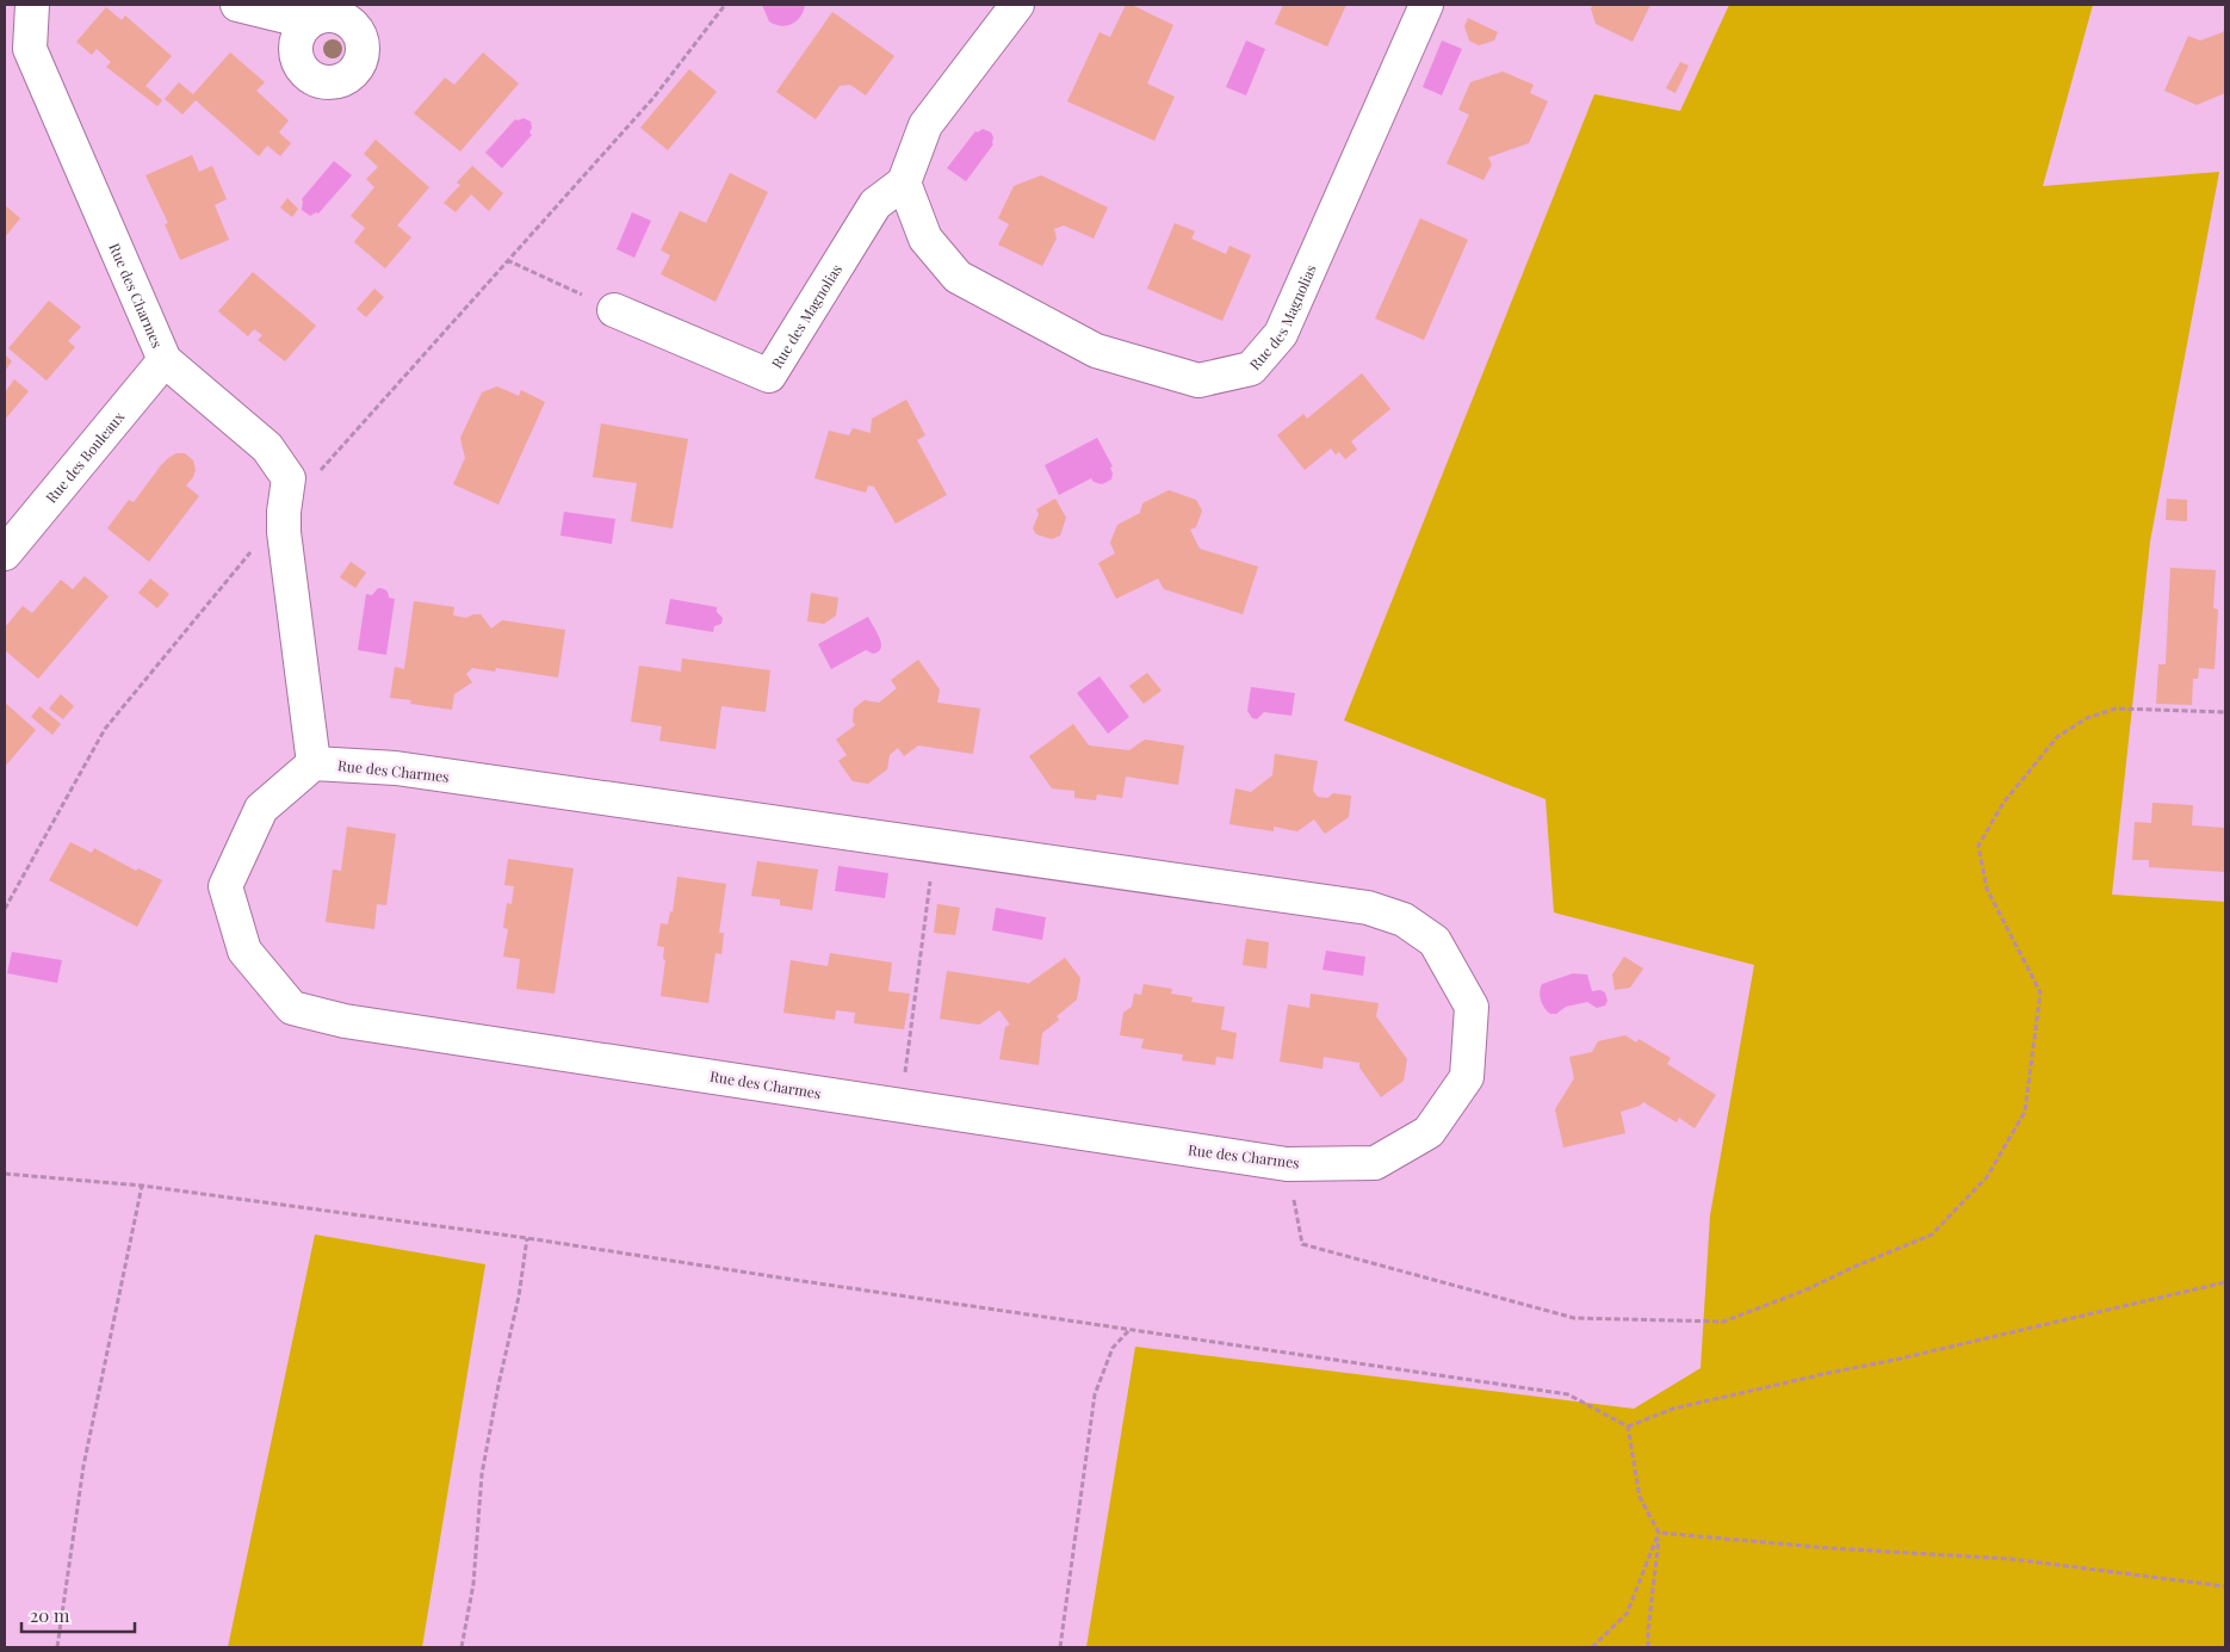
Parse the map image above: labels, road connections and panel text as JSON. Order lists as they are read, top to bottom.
{
  "streets": {
    "street": ["Rue des Charmes", "Rue des Magnolias", "Rue des Bouleaux"]
  },
  "crossings": [
    ["Rue des Charmes", "Rue des Bouleaux"]
  ],
  "scale_bar": "20 m"
}
